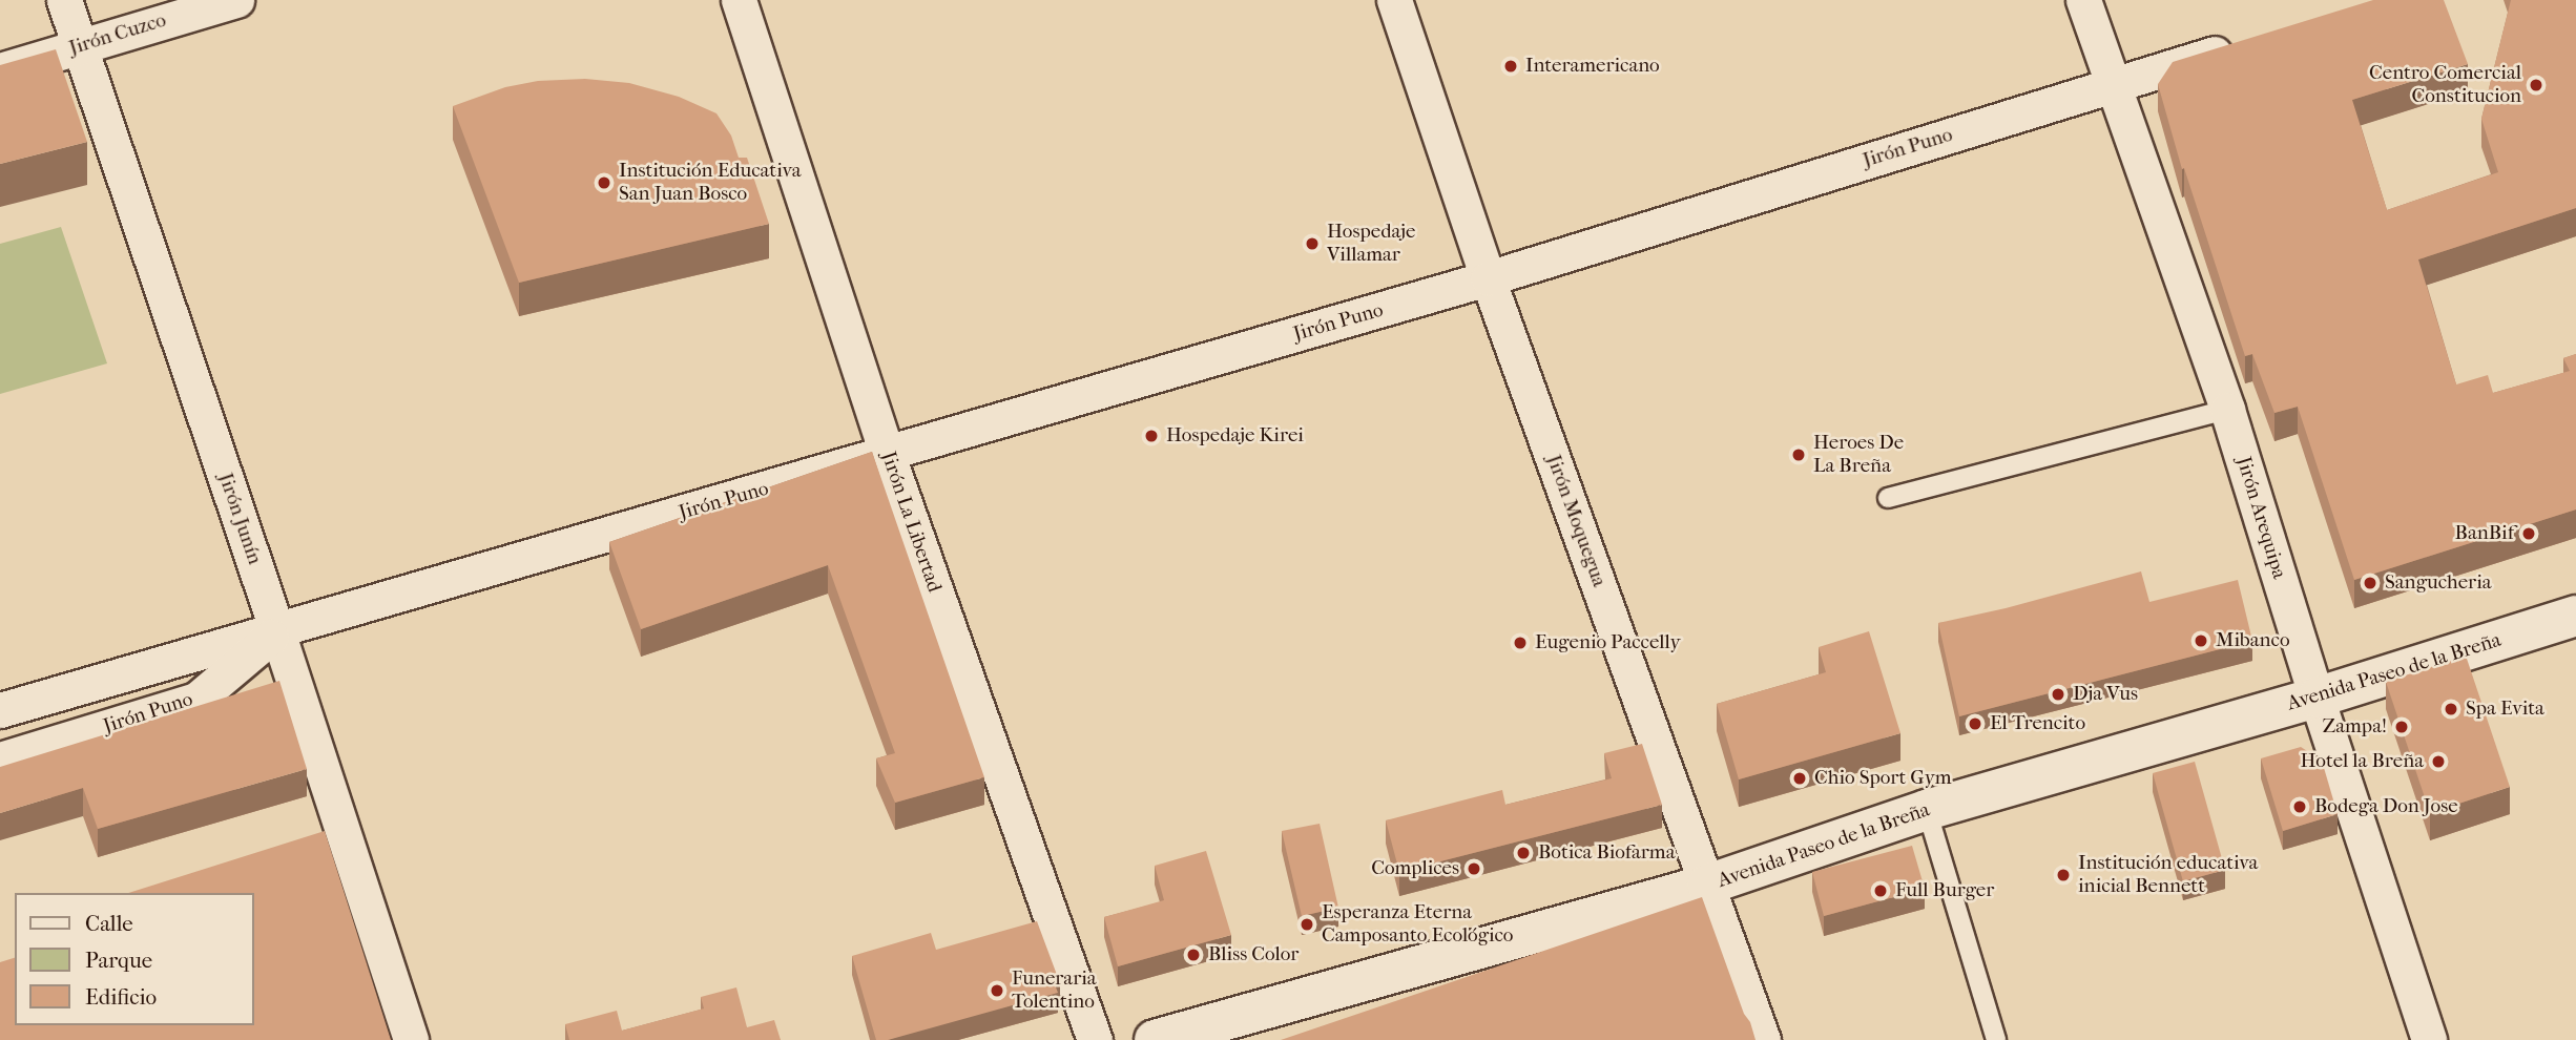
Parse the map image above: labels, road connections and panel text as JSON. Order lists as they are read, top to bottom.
{
  "streets": {
    "street": [
      "Jirón Cuzco",
      "Jirón Puno",
      "Jirón Arequipa",
      "Jirón Junín",
      "Jirón Moquegua",
      "Jirón La Libertad",
      "Avenida Paseo de la Breña"
    ]
  },
  "crossings": [
    ["Jirón Cuzco", "Jirón Junín"],
    ["Jirón Puno", "Jirón Arequipa"],
    ["Jirón Puno", "Jirón Junín"],
    ["Jirón Puno", "Jirón Moquegua"],
    ["Jirón Puno", "Jirón La Libertad"],
    ["Jirón Arequipa", "Avenida Paseo de la Breña"],
    ["Jirón Moquegua", "Avenida Paseo de la Breña"]
  ],
  "places": [
    "Interamericano",
    "Centro Comercial Constitucion",
    "Institución Educativa San Juan Bosco",
    "Hospedaje Villamar",
    "Hospedaje Kirei",
    "Heroes De La Breña",
    "BanBif",
    "Sangucheria",
    "Mibanco",
    "Eugenio Paccelly",
    "Dja Vus",
    "Spa Evita",
    "El Trencito",
    "Zampa!",
    "Hotel la Breña",
    "Chio Sport Gym",
    "Bodega Don Jose",
    "Botica Biofarma",
    "Complices",
    "Institución educativa inicial Bennett",
    "Full Burger",
    "Esperanza Eterna Camposanto Ecológico",
    "Bliss Color",
    "Funeraria Tolentino"
  ],
  "legend": ["Calle", "Parque", "Edificio"]
}
